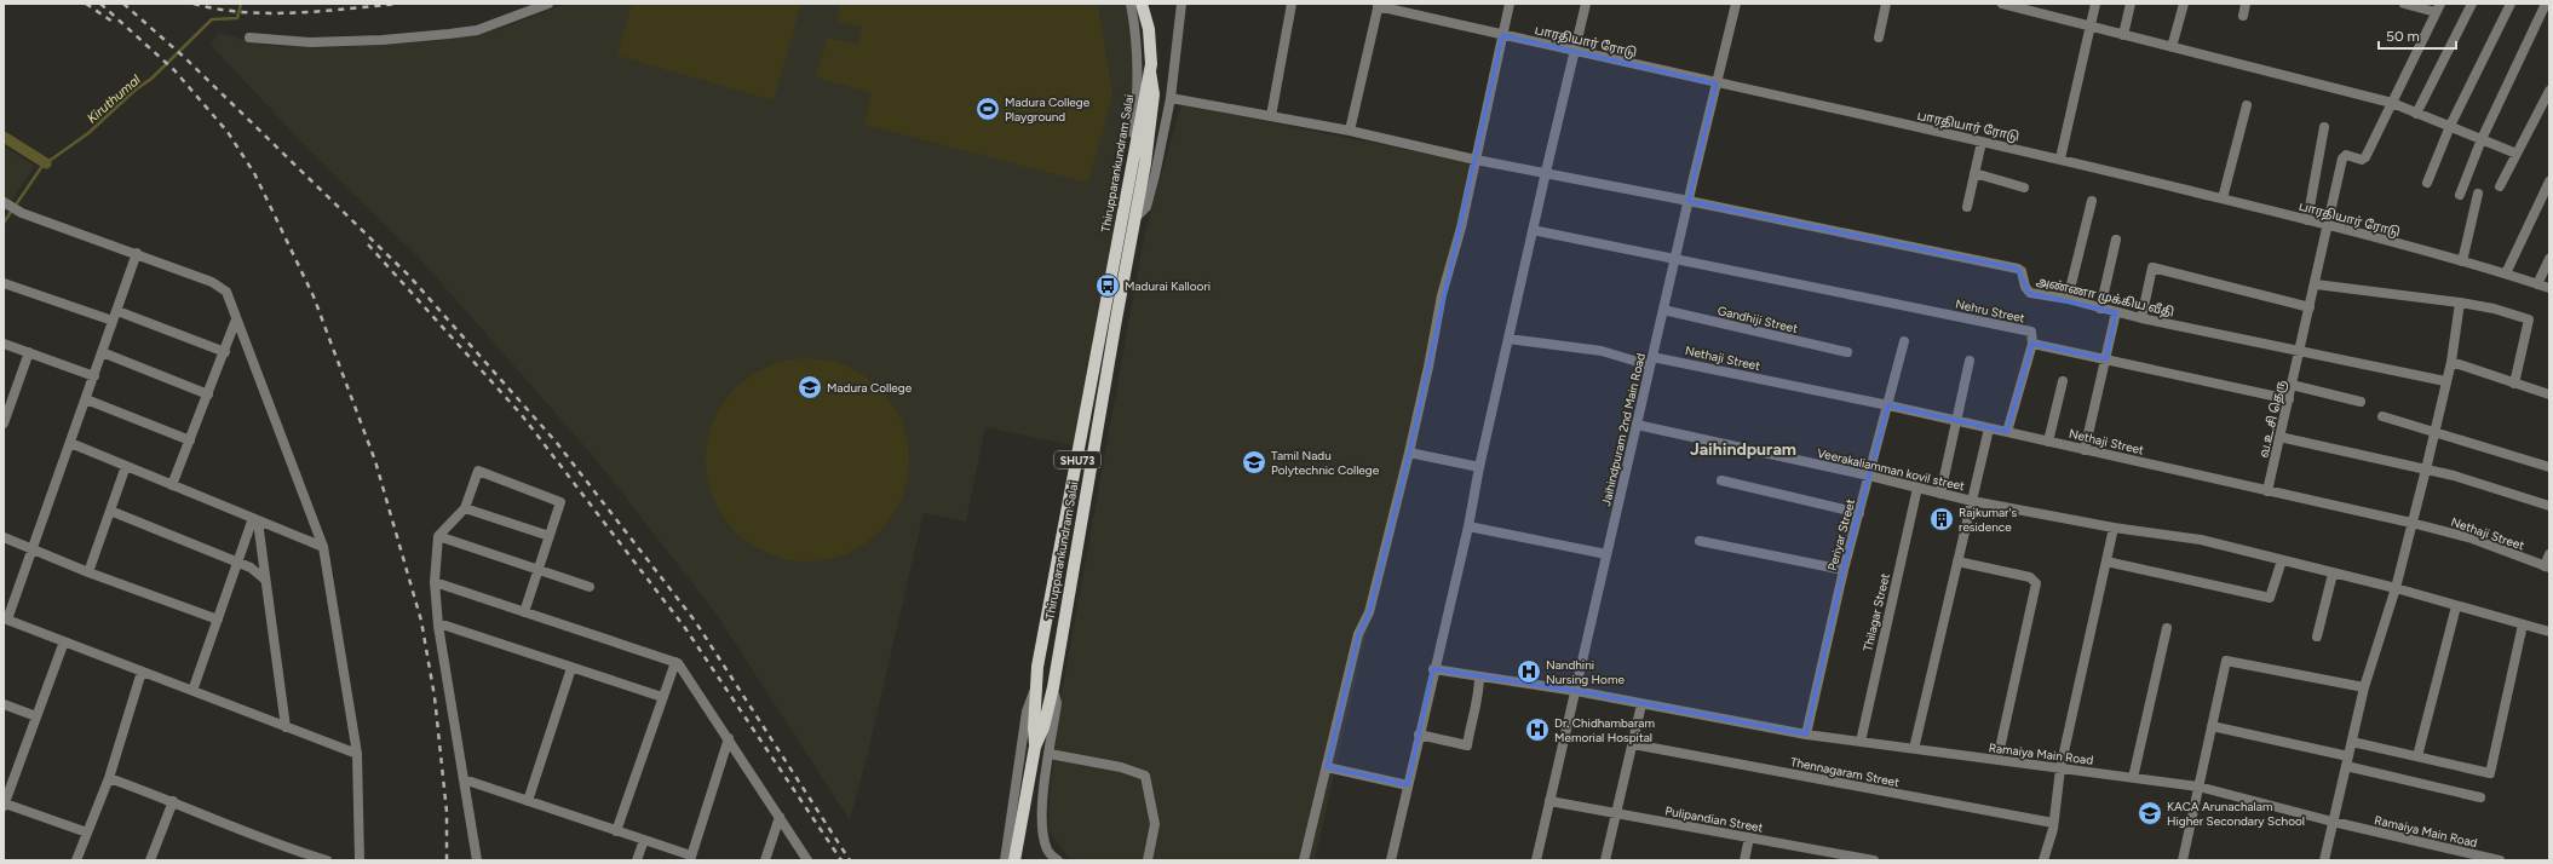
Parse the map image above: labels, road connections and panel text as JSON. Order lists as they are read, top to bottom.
{
  "streets": {
    "main road": ["Thirupparankundram Salai", "SHU73"],
    "street": [
      "பாரதியார் ரோடு",
      "அண்ணா முக்கிய வீதி",
      "Nehru Street",
      "Gandhiji Street",
      "Nethaji Street",
      "வ.உ.சி தெரு",
      "Jaihindpuram 2nd Main Road",
      "Veerakaliamman kovil street",
      "Periyar Street",
      "Thilagar Street",
      "Ramaiya Main Road",
      "Thennagaram Street",
      "Pulipandian Street"
    ]
  },
  "crossings": [
    ["பாரதியார் ரோடு", "வ.உ.சி தெரு"],
    ["பாரதியார் ரோடு", "Jaihindpuram 2nd Main Road"],
    ["அண்ணா முக்கிய வீதி", "வ.உ.சி தெரு"],
    ["அண்ணா முக்கிய வீதி", "Jaihindpuram 2nd Main Road"],
    ["Nehru Street", "Jaihindpuram 2nd Main Road"],
    ["Gandhiji Street", "Jaihindpuram 2nd Main Road"],
    ["Nethaji Street", "வ.உ.சி தெரு"],
    ["Nethaji Street", "Jaihindpuram 2nd Main Road"],
    ["Nethaji Street", "Periyar Street"],
    ["Jaihindpuram 2nd Main Road", "Veerakaliamman kovil street"],
    ["Jaihindpuram 2nd Main Road", "Ramaiya Main Road"],
    ["Jaihindpuram 2nd Main Road", "Pulipandian Street"],
    ["Veerakaliamman kovil street", "Periyar Street"],
    ["Veerakaliamman kovil street", "Thilagar Street"],
    ["Periyar Street", "Ramaiya Main Road"],
    ["Thilagar Street", "Ramaiya Main Road"]
  ],
  "districts": ["Jaihindpuram"],
  "water": ["Kiruthumal"],
  "places": {
    "sports": ["Madura College Playground"],
    "bus stop": ["Madurai Kalloori"],
    "school or university": ["Madura College", "Tamil Nadu Polytechnic College", "KACA Arunachalam Higher Secondary School"],
    "building": ["Rajkumar's residence"],
    "hospital": ["Nandhini Nursing Home", "Dr. Chidhambaram Memorial Hospital"]
  },
  "scale_bar": "50 m"
}
